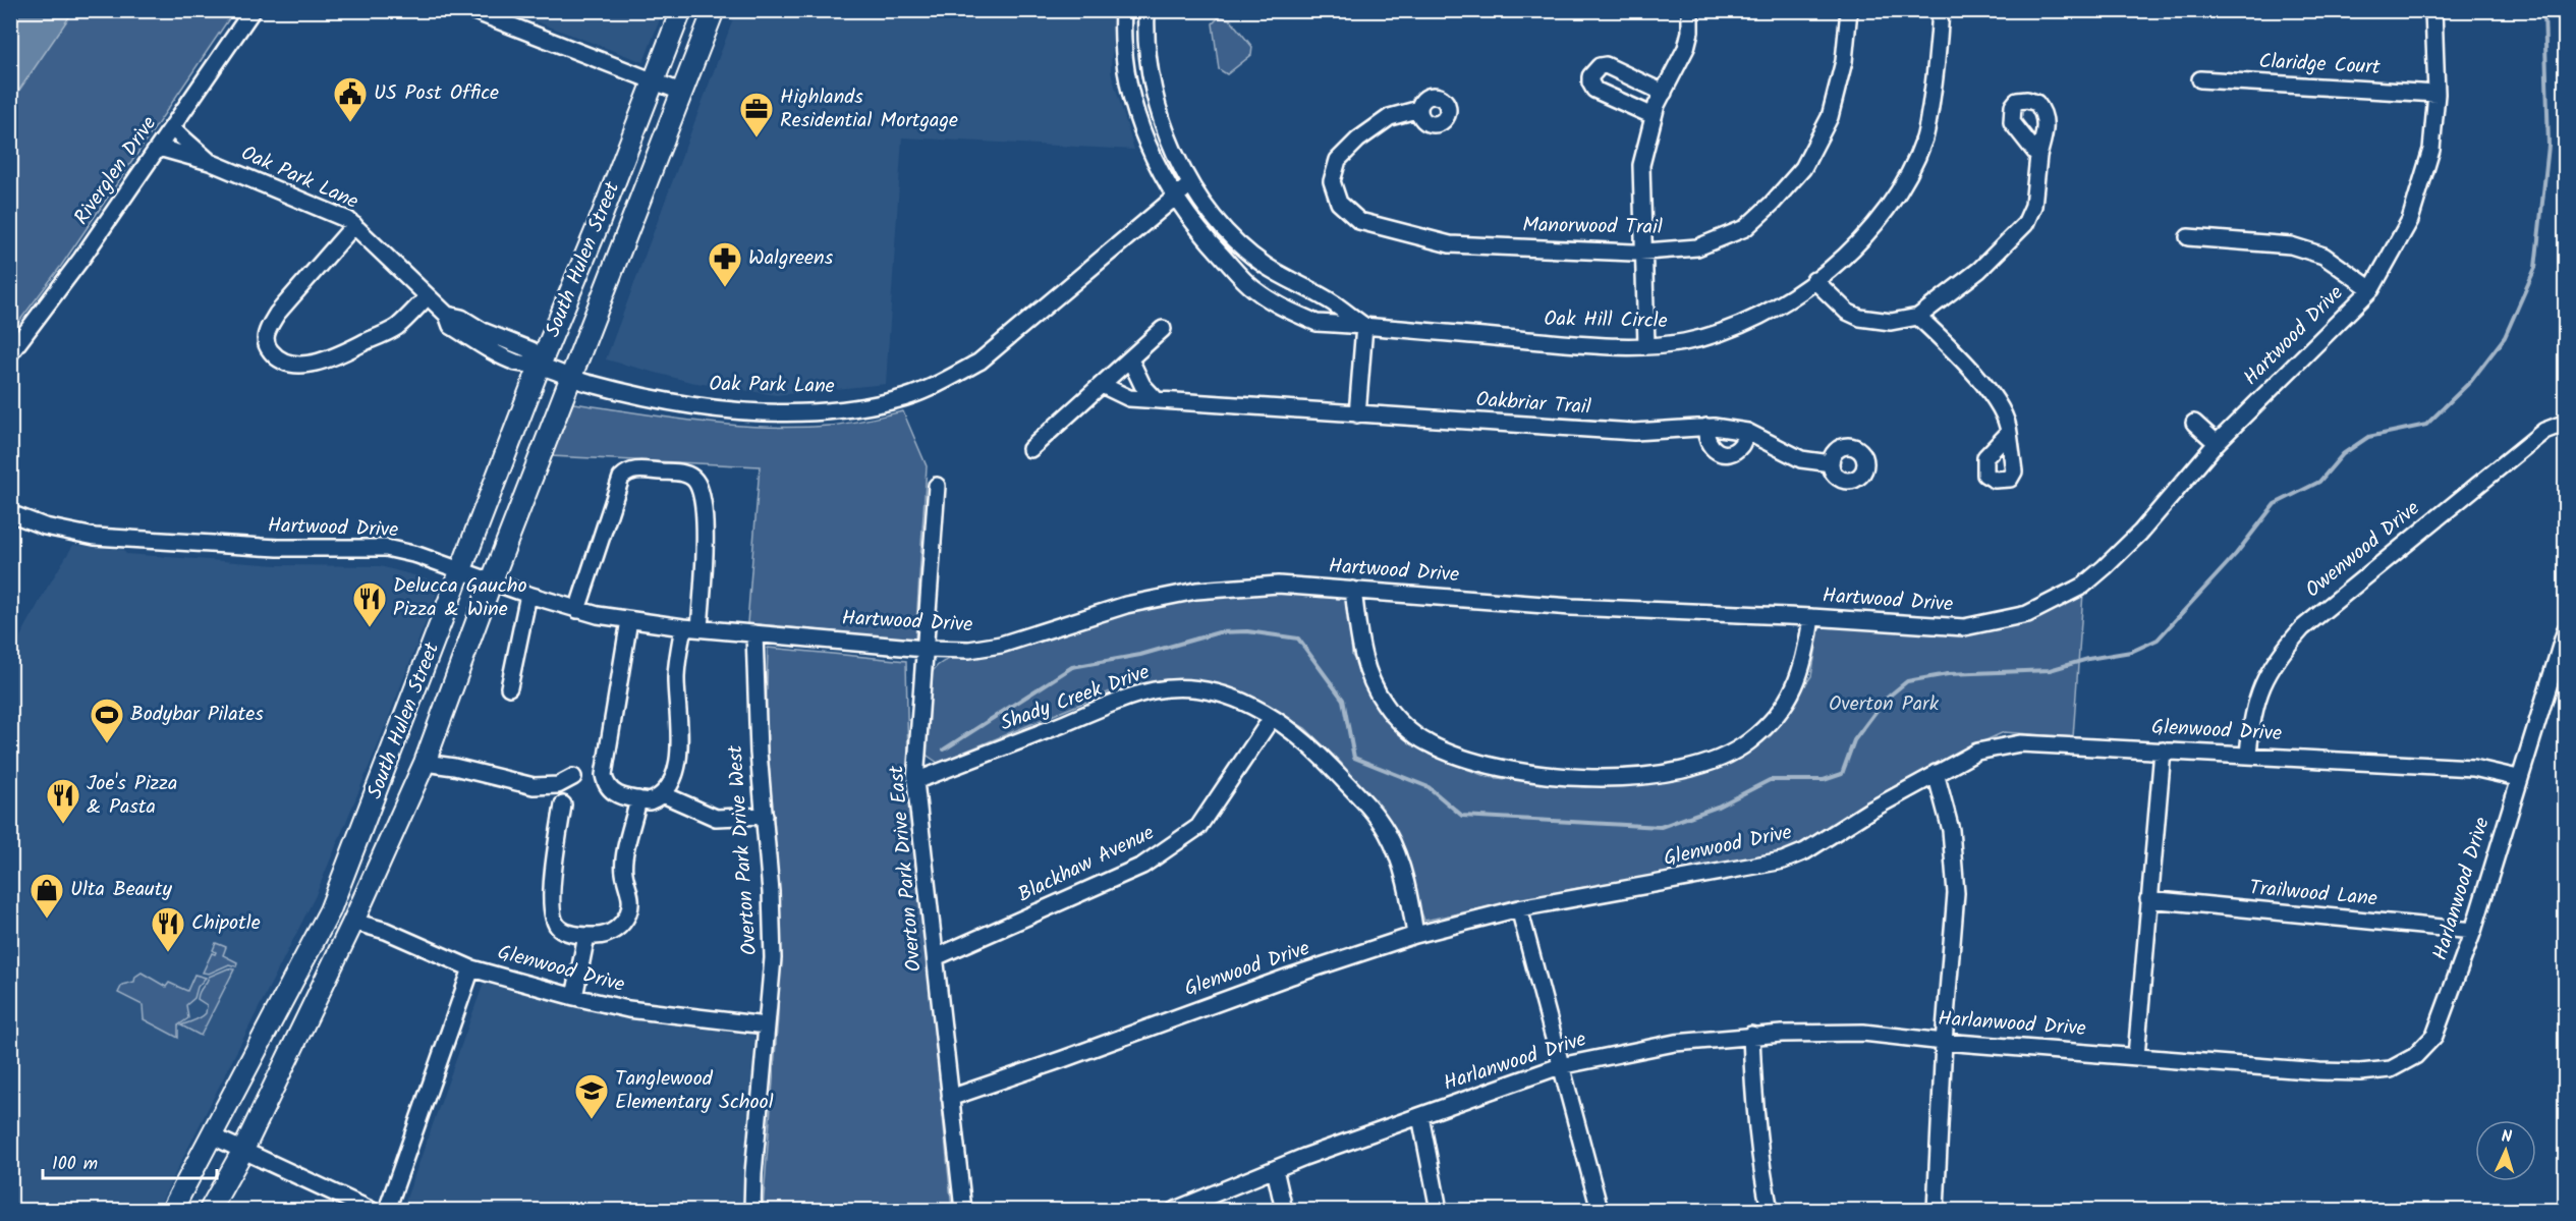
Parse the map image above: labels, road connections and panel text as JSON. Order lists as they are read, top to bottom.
{
  "streets": {
    "main road": ["South Hulen Street"],
    "street": [
      "Claridge Court",
      "Riverglen Drive",
      "Oak Park Lane",
      "Manorwood Trail",
      "Oak Hill Circle",
      "Hartwood Drive",
      "Oakbriar Trail",
      "Owenwood Drive",
      "Shady Creek Drive",
      "Glenwood Drive",
      "Overton Park Drive West",
      "Blackhaw Avenue",
      "Overton Park Drive East",
      "Harlanwood Drive",
      "Trailwood Lane"
    ]
  },
  "crossings": [
    ["Claridge Court", "Hartwood Drive"],
    ["Riverglen Drive", "Oak Park Lane"],
    ["Oak Park Lane", "South Hulen Street"],
    ["Oak Park Lane", "Oak Hill Circle"],
    ["South Hulen Street", "Hartwood Drive"],
    ["South Hulen Street", "Glenwood Drive"],
    ["Hartwood Drive", "Overton Park Drive West"],
    ["Hartwood Drive", "Overton Park Drive East"],
    ["Owenwood Drive", "Glenwood Drive"],
    ["Shady Creek Drive", "Glenwood Drive"],
    ["Shady Creek Drive", "Blackhaw Avenue"],
    ["Shady Creek Drive", "Overton Park Drive East"],
    ["Glenwood Drive", "Overton Park Drive West"],
    ["Glenwood Drive", "Overton Park Drive East"],
    ["Glenwood Drive", "Harlanwood Drive"],
    ["Blackhaw Avenue", "Overton Park Drive East"],
    ["Harlanwood Drive", "Trailwood Lane"]
  ],
  "parks": ["Overton Park"],
  "places": {
    "public building": ["US Post Office"],
    "office": ["Highlands Residential Mortgage"],
    "pharmacy": ["Walgreens"],
    "restaurant": ["Delucca Gaucho Pizza & Wine", "Joe's Pizza & Pasta", "Chipotle"],
    "sports": ["Bodybar Pilates"],
    "shop": ["Ulta Beauty"],
    "school or university": ["Tanglewood Elementary School"]
  },
  "scale_bar": "100 m",
  "north": "top"
}
